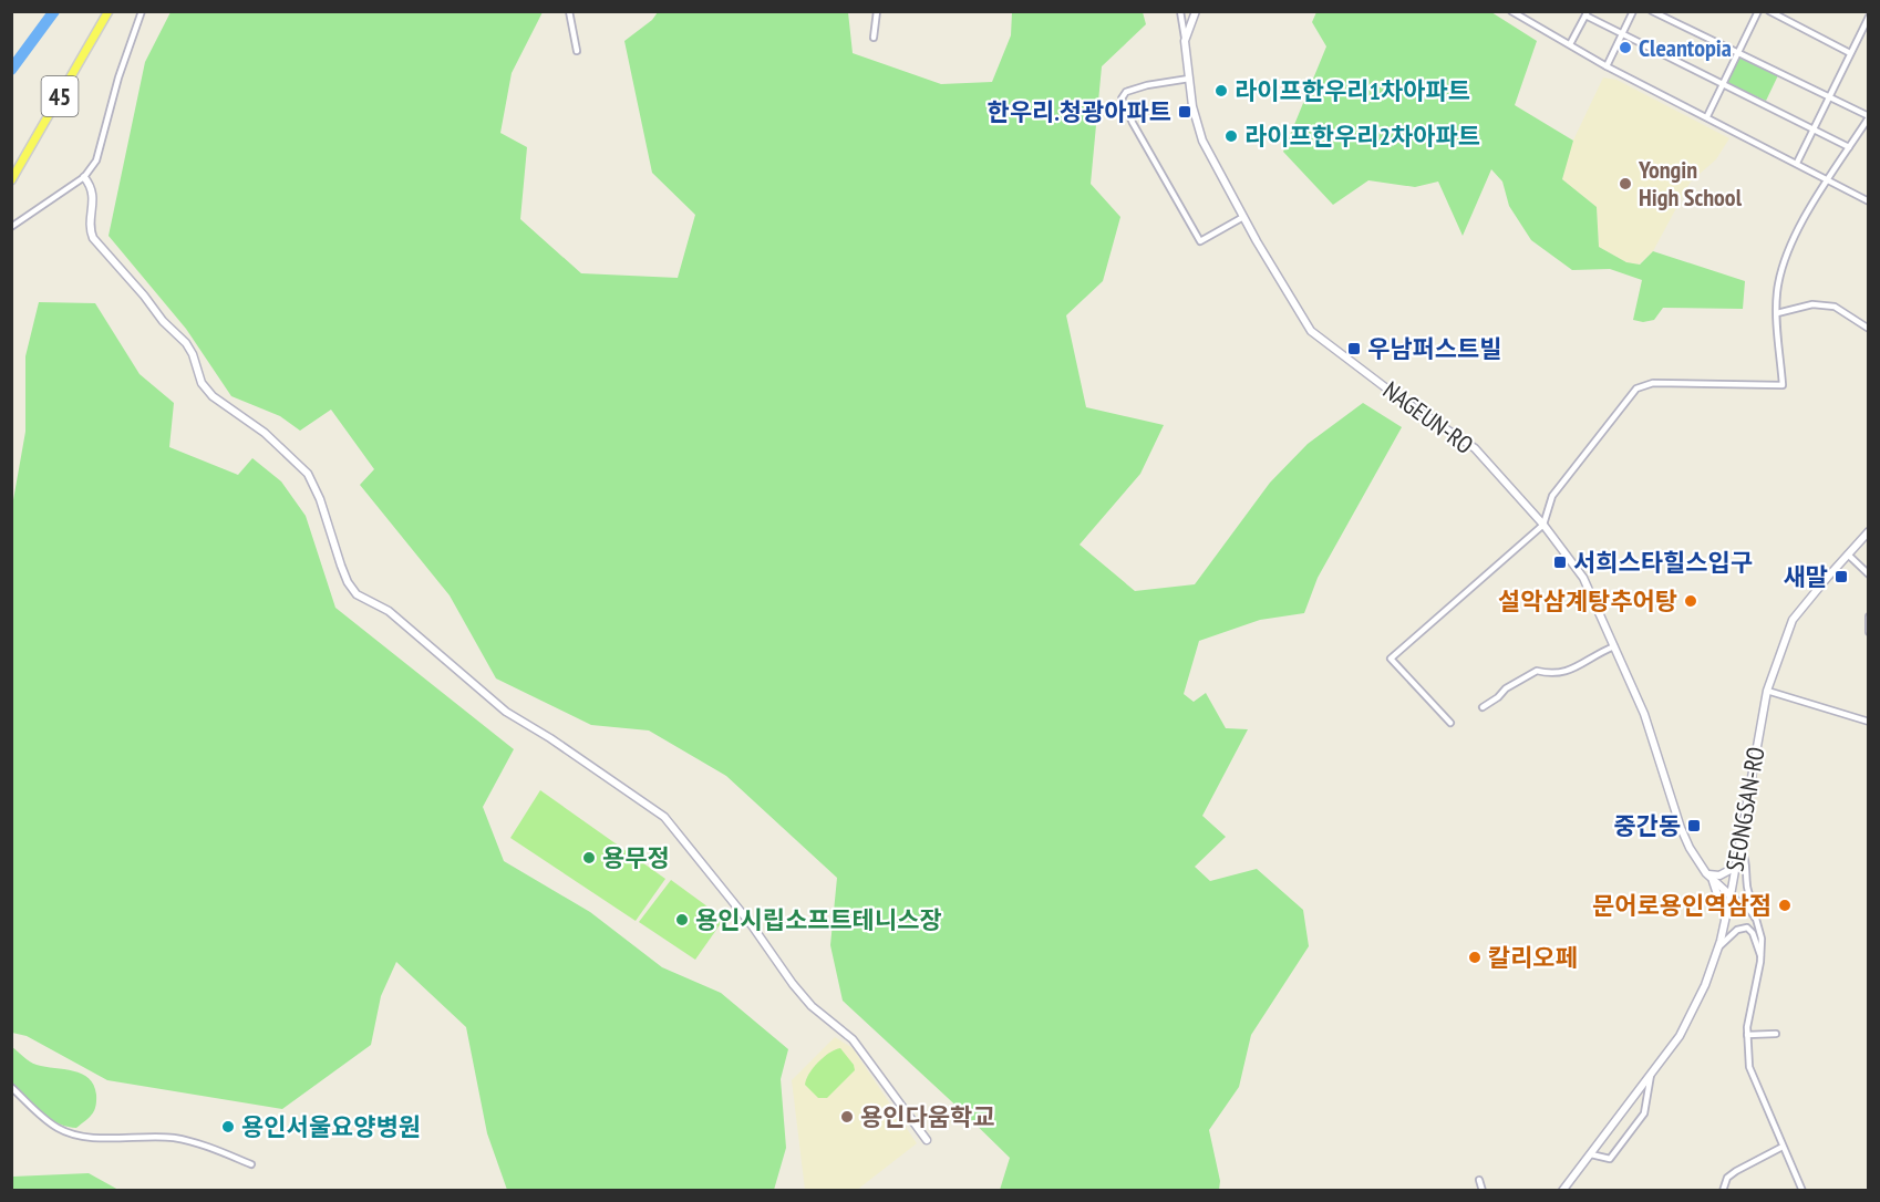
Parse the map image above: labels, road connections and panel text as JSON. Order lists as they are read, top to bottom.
{
  "streets": {
    "main road": ["45", "NAGEUN-RO", "SEONGSAN-RO"]
  },
  "crossings": [
    ["NAGEUN-RO", "SEONGSAN-RO"]
  ],
  "places": {
    "other": [
      "Cleantopia",
      "라이프한우리1차아파트",
      "라이프한우리2차아파트",
      "Yongin High School",
      "설악삼계탕추어탕",
      "용무정",
      "문어로용인역삼점",
      "용인시립소프트테니스장",
      "칼리오페",
      "용인다움학교",
      "용인서울요양병원"
    ],
    "transit": [
      "한우리.청광아파트",
      "우남퍼스트빌",
      "서희스타힐스입구",
      "새말",
      "중간동"
    ]
  }
}
